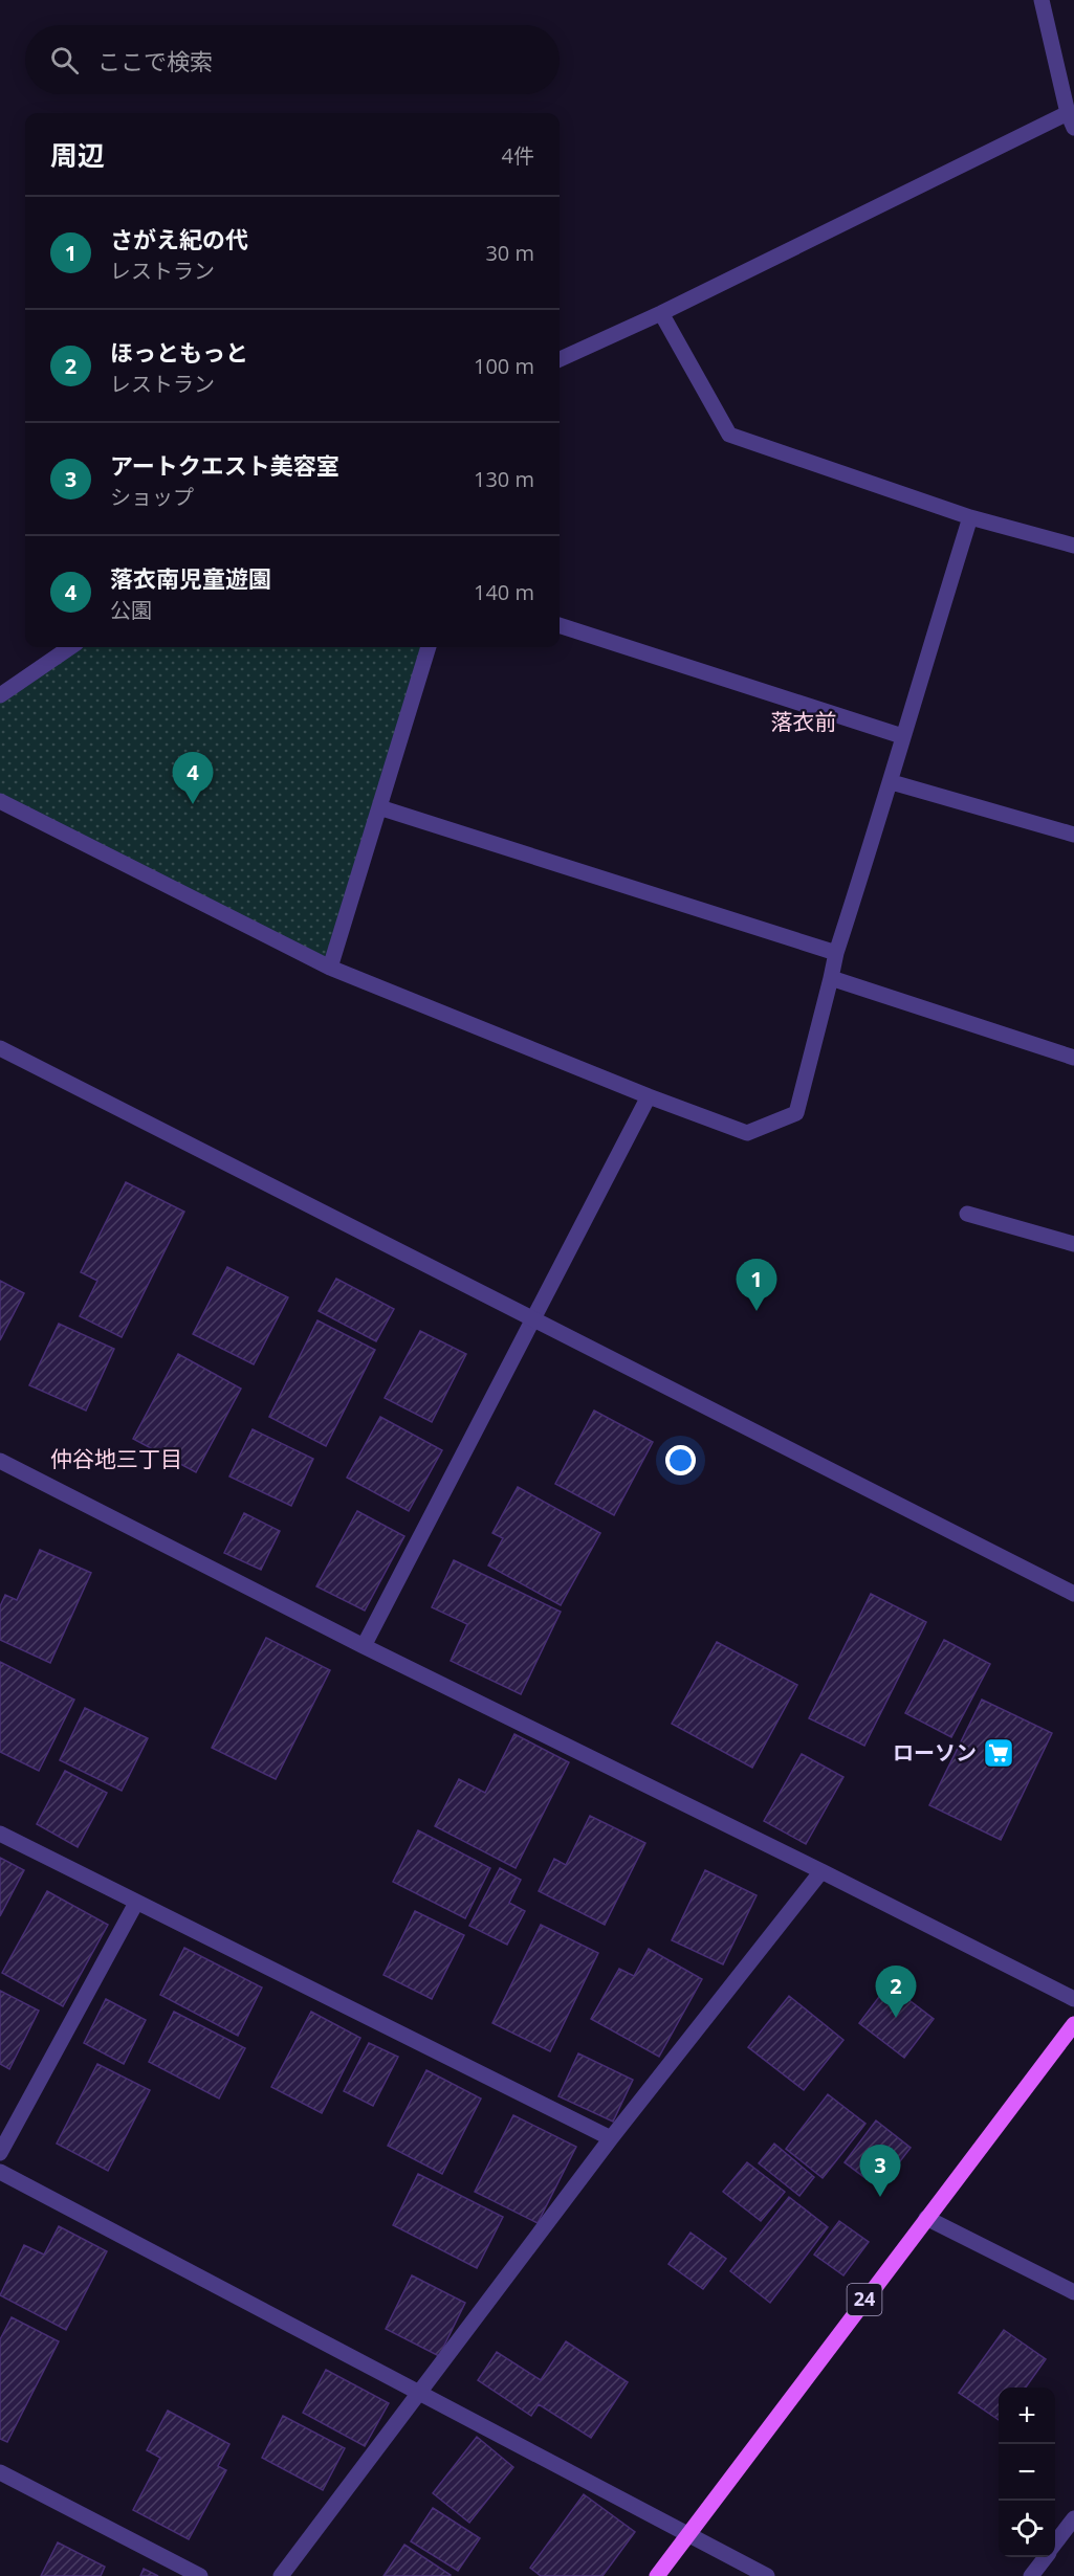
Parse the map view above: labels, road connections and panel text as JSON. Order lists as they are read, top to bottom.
{
  "streets": {
    "main road": ["24"]
  },
  "districts": ["落衣前", "仲谷地三丁目"],
  "places": {
    "supermarket": ["ローソン"]
  },
  "page": {
    "search": "ここで検索",
    "heading": ["周辺", "4件"],
    "list": [
      {
        "mark": "1",
        "name": "さがえ紀の代",
        "note": "レストラン",
        "value": "30 m"
      },
      {
        "mark": "2",
        "name": "ほっともっと",
        "note": "レストラン",
        "value": "100 m"
      },
      {
        "mark": "3",
        "name": "アートクエスト美容室",
        "note": "ショップ",
        "value": "130 m"
      },
      {
        "mark": "4",
        "name": "落衣南児童遊園",
        "note": "公園",
        "value": "140 m"
      }
    ],
    "pins": [
      "4",
      "1",
      "2",
      "3"
    ],
    "map_buttons": ["+", "−"]
  }
}
